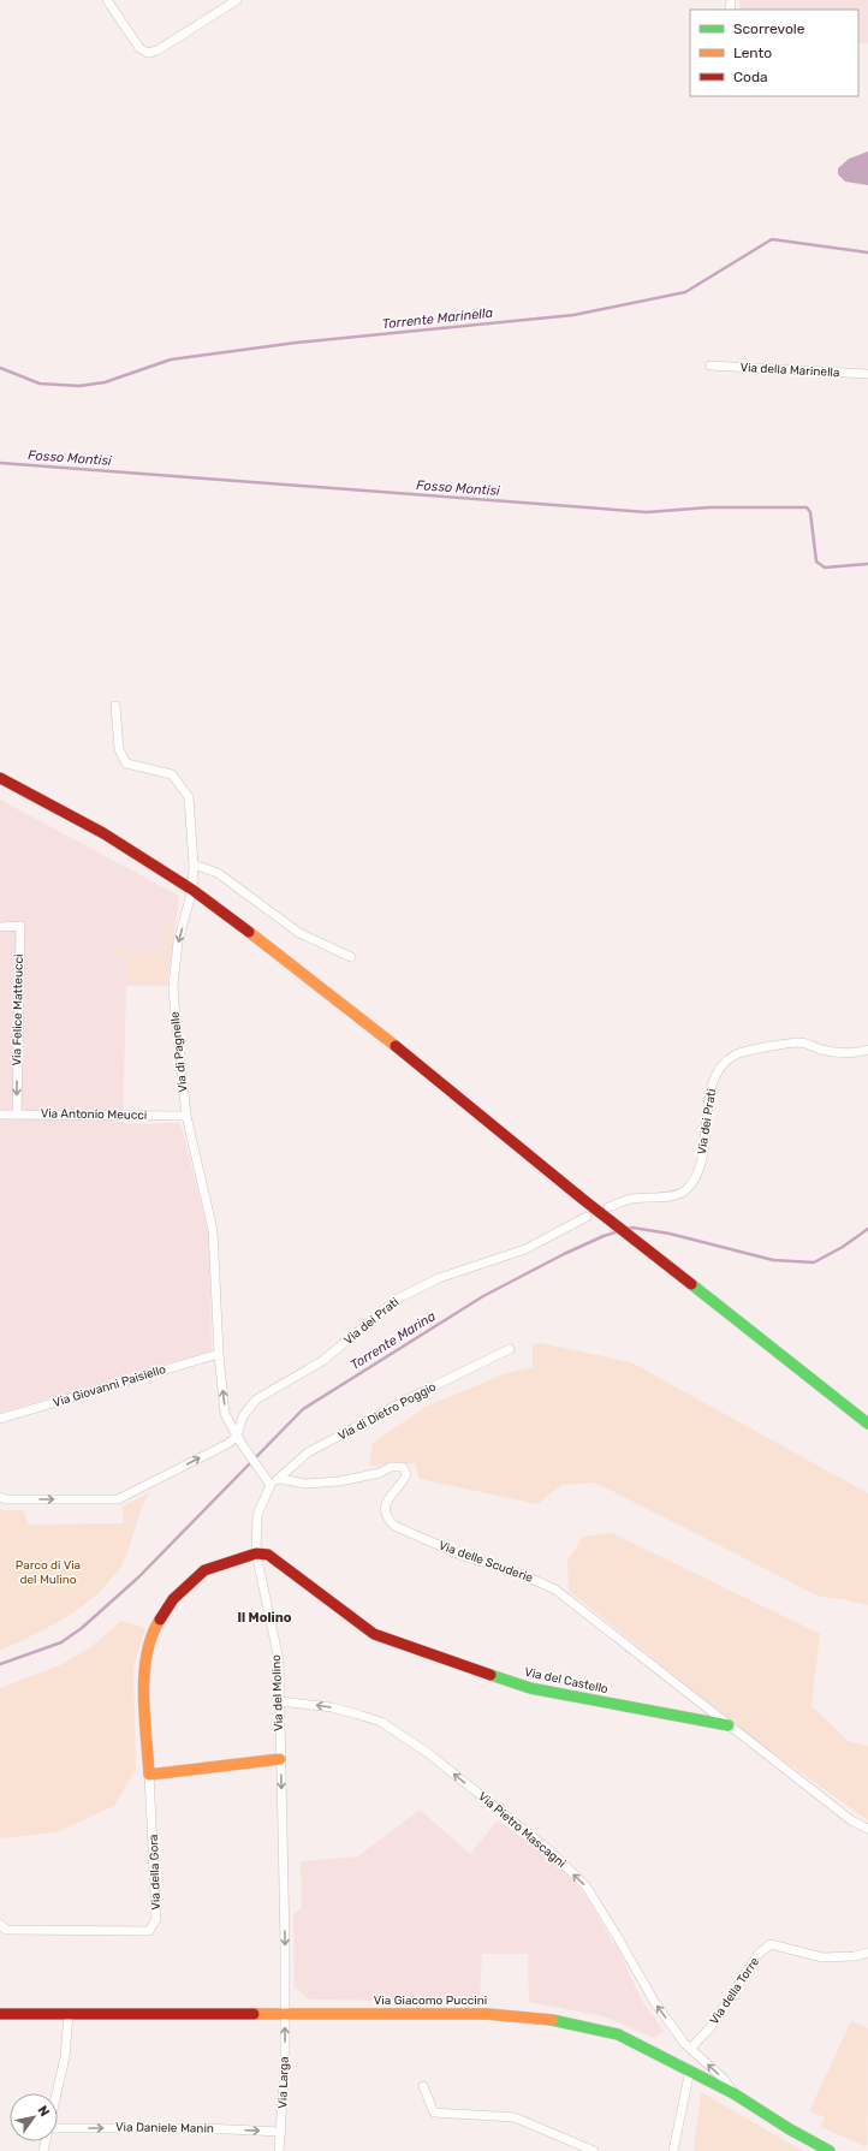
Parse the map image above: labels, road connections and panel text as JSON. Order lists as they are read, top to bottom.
{
  "streets": {
    "street": [
      "Via della Marinella",
      "Via Felice Matteucci",
      "Via di Pagnelle",
      "Via Antonio Meucci",
      "Via dei Prati",
      "Via Giovanni Paisiello",
      "Via di Dietro Poggio",
      "Via delle Scuderie",
      "Via del Castello",
      "Via del Molino",
      "Via Pietro Mascagni",
      "Via della Gora",
      "Via della Torre",
      "Via Giacomo Puccini",
      "Via Larga",
      "Via Daniele Manin"
    ]
  },
  "crossings": [
    ["Via Felice Matteucci", "Via Antonio Meucci"],
    ["Via di Pagnelle", "Via Antonio Meucci"],
    ["Via di Pagnelle", "Via dei Prati"],
    ["Via di Pagnelle", "Via Giovanni Paisiello"],
    ["Via di Dietro Poggio", "Via delle Scuderie"],
    ["Via di Dietro Poggio", "Via del Molino"],
    ["Via delle Scuderie", "Via del Castello"],
    ["Via del Castello", "Via del Molino"],
    ["Via del Molino", "Via Pietro Mascagni"],
    ["Via del Molino", "Via Giacomo Puccini"],
    ["Via del Molino", "Via Larga"],
    ["Via Pietro Mascagni", "Via della Torre"],
    ["Via Pietro Mascagni", "Via Giacomo Puccini"],
    ["Via Giacomo Puccini", "Via Larga"],
    ["Via Larga", "Via Daniele Manin"]
  ],
  "one_way": [
    "Via Felice Matteucci",
    "Via del Molino",
    "Via Pietro Mascagni",
    "Via Larga",
    "Via Daniele Manin"
  ],
  "districts": ["Il Molino"],
  "water": ["Torrente Marinella", "Fosso Montisi", "Torrente Marina"],
  "parks": ["Parco di Via del Mulino"],
  "legend": ["Scorrevole", "Lento", "Coda"],
  "north": "top right"
}
